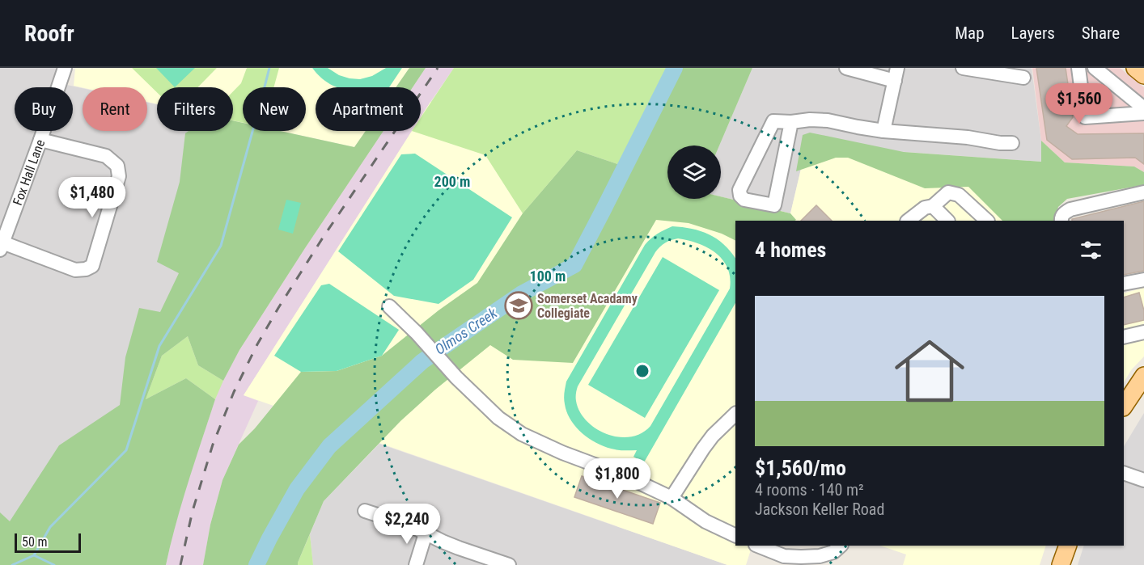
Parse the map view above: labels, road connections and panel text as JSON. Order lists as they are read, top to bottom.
{
  "streets": {
    "street": ["Fox Hall Lane"]
  },
  "water": ["Olmos Creek"],
  "places": {
    "school or university": ["Somerset Acadamy Collegiate"]
  },
  "scale_bar": "50 m",
  "page": {
    "header": "Roofr",
    "nav": ["Map", "Layers", "Share"],
    "price": [
      "$1,560",
      "$1,480",
      "$1,800",
      "$2,240"
    ],
    "chip": [
      "Buy",
      "Rent",
      "Filters",
      "New",
      "Apartment"
    ],
    "heading": "4 homes",
    "list": [
      {
        "name": "$1,560/mo",
        "note": "4 rooms · 140 m² · Jackson Keller Road"
      }
    ],
    "scale": "50 m"
  },
  "rings": ["200 m", "100 m"]
}
